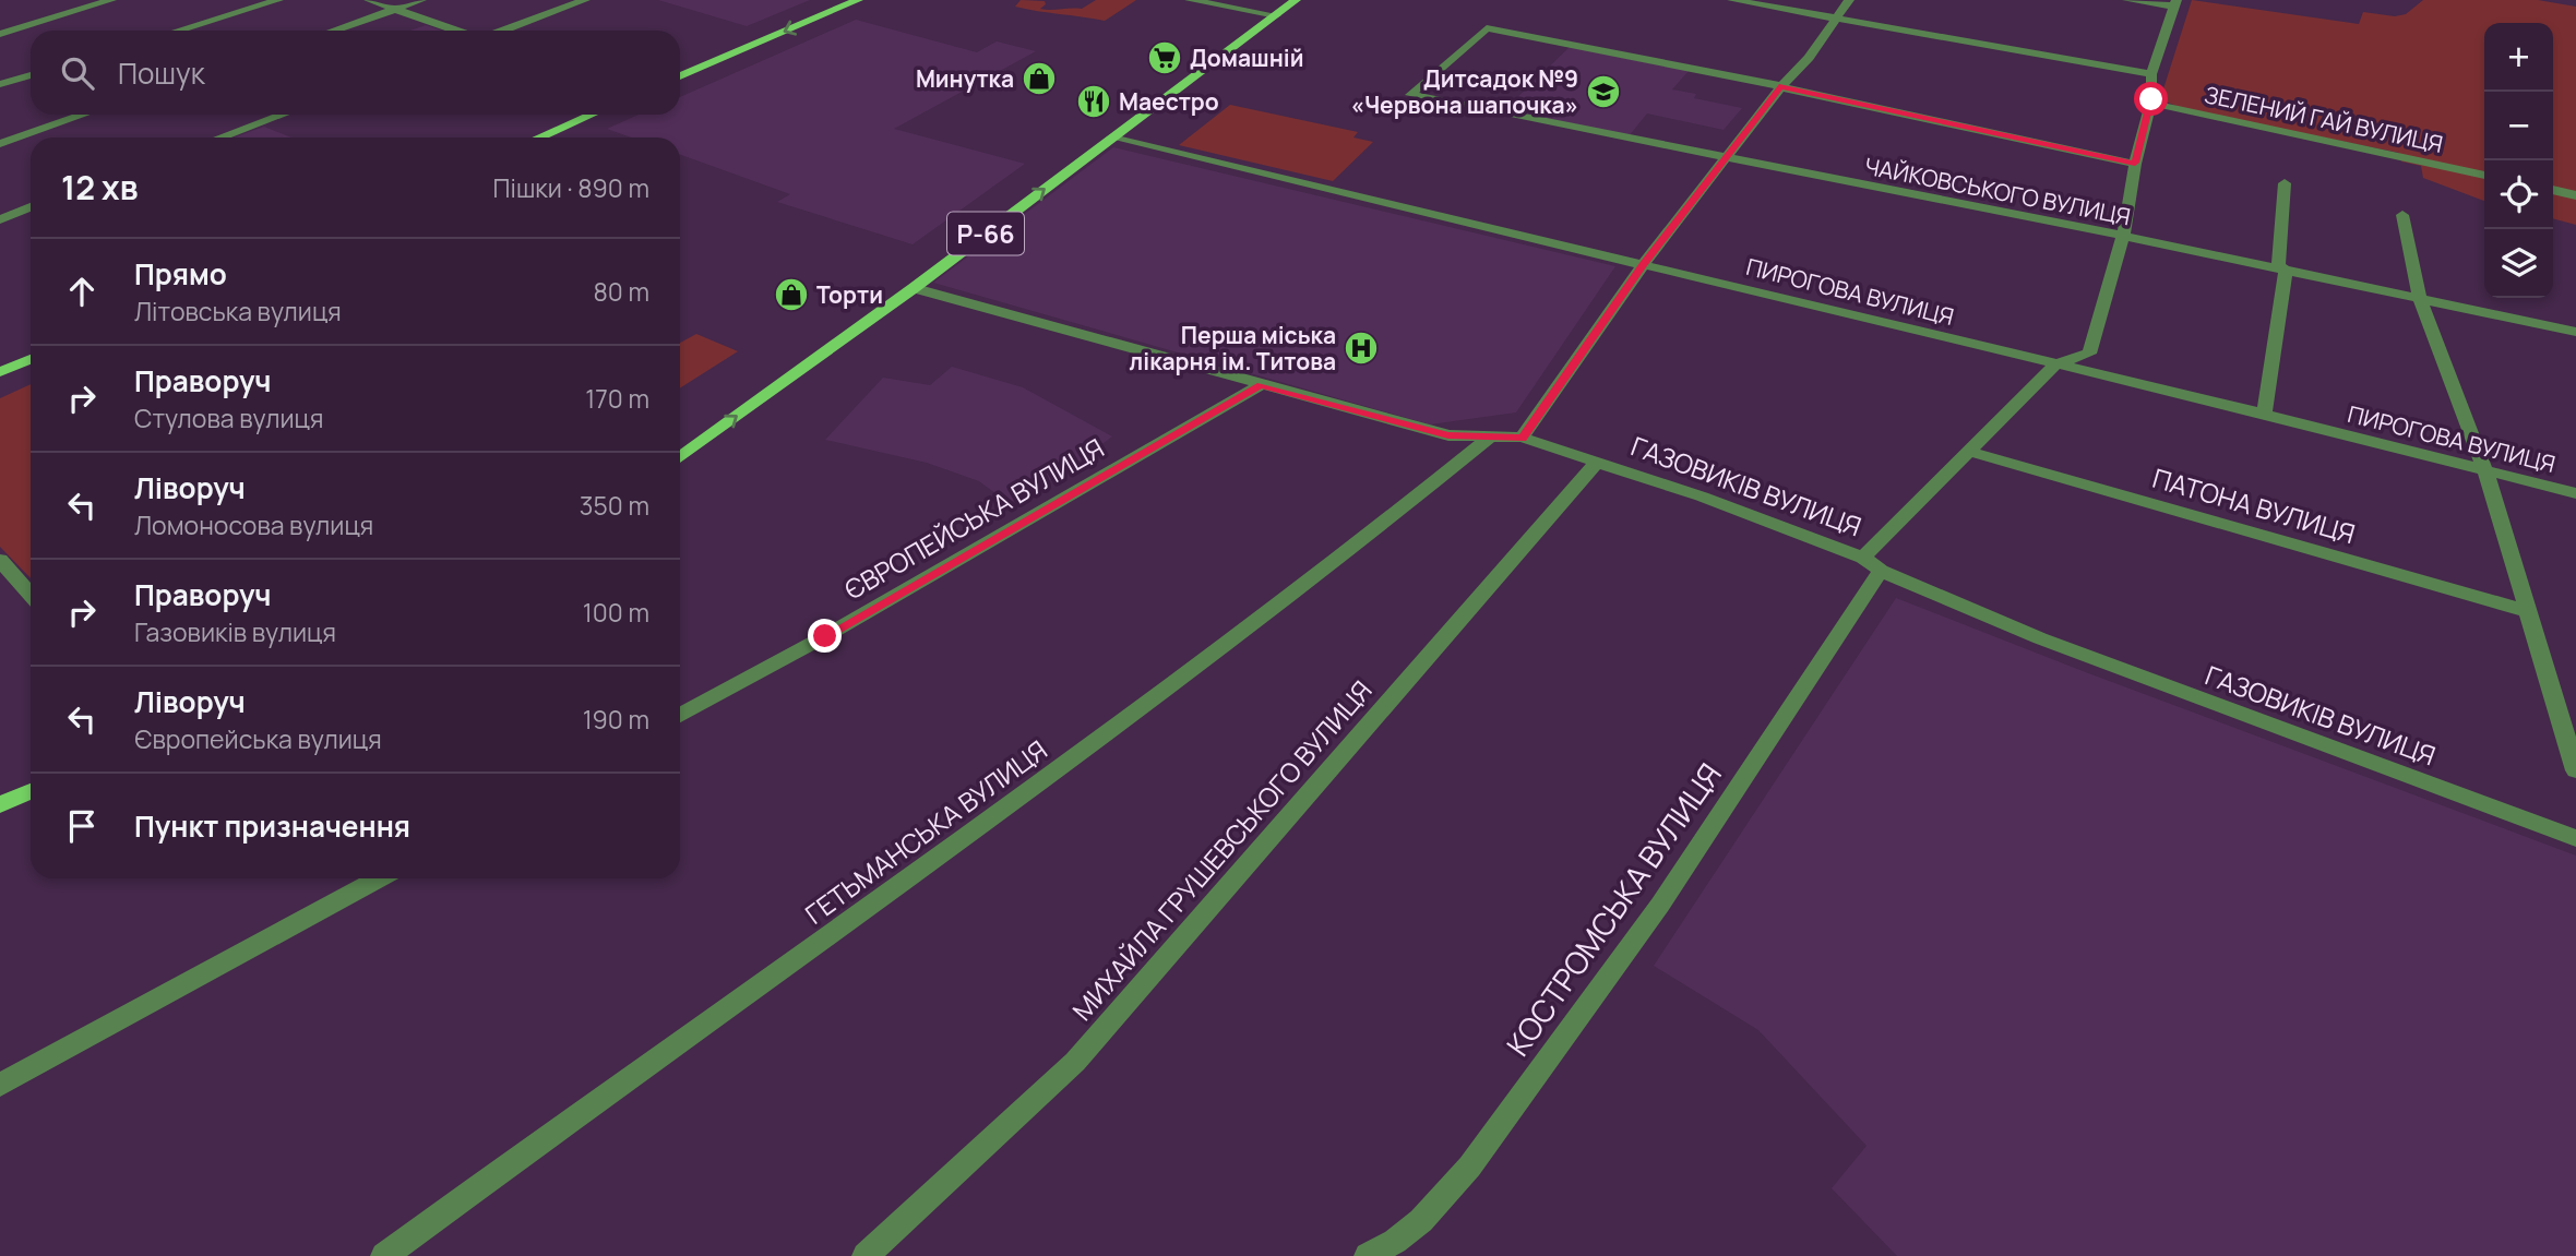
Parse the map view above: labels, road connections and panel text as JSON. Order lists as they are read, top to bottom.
{
  "streets": {
    "main road": ["Р-66"],
    "street": [
      "ЗЕЛЕНИЙ ГАЙ ВУЛИЦЯ",
      "ЧАЙКОВСЬКОГО ВУЛИЦЯ",
      "ПИРОГОВА ВУЛИЦЯ",
      "ГАЗОВИКІВ ВУЛИЦЯ",
      "ПАТОНА ВУЛИЦЯ",
      "ЄВРОПЕЙСЬКА ВУЛИЦЯ",
      "ГЕТЬМАНСЬКА ВУЛИЦЯ",
      "МИХАЙЛА ГРУШЕВСЬКОГО ВУЛИЦЯ",
      "КОСТРОМСЬКА ВУЛИЦЯ"
    ]
  },
  "crossings": [
    ["Р-66", "ПИРОГОВА ВУЛИЦЯ"],
    ["Р-66", "ГАЗОВИКІВ ВУЛИЦЯ"],
    ["ПИРОГОВА ВУЛИЦЯ", "КОСТРОМСЬКА ВУЛИЦЯ"],
    ["ГАЗОВИКІВ ВУЛИЦЯ", "ЄВРОПЕЙСЬКА ВУЛИЦЯ"],
    ["ГАЗОВИКІВ ВУЛИЦЯ", "ГЕТЬМАНСЬКА ВУЛИЦЯ"],
    ["ГАЗОВИКІВ ВУЛИЦЯ", "МИХАЙЛА ГРУШЕВСЬКОГО ВУЛИЦЯ"],
    ["ГАЗОВИКІВ ВУЛИЦЯ", "КОСТРОМСЬКА ВУЛИЦЯ"],
    ["ПАТОНА ВУЛИЦЯ", "КОСТРОМСЬКА ВУЛИЦЯ"]
  ],
  "places": {
    "supermarket": ["Домашній"],
    "shop": ["Минутка", "Торти"],
    "school or university": ["Дитсадок №9 «Червона шапочка»"],
    "restaurant": ["Маестро"],
    "hospital": ["Перша міська лікарня ім. Титова"]
  },
  "page": {
    "map_buttons": ["+", "−"],
    "search": "Пошук",
    "heading": ["12 хв", "Пішки · 890 m"],
    "list": [
      ["Прямо", "Літовська вулиця", "80 m"],
      ["Праворуч", "Стулова вулиця", "170 m"],
      ["Ліворуч", "Ломоносова вулиця", "350 m"],
      ["Праворуч", "Газовиків вулиця", "100 m"],
      ["Ліворуч", "Європейська вулиця", "190 m"],
      "Пункт призначення"
    ]
  }
}
